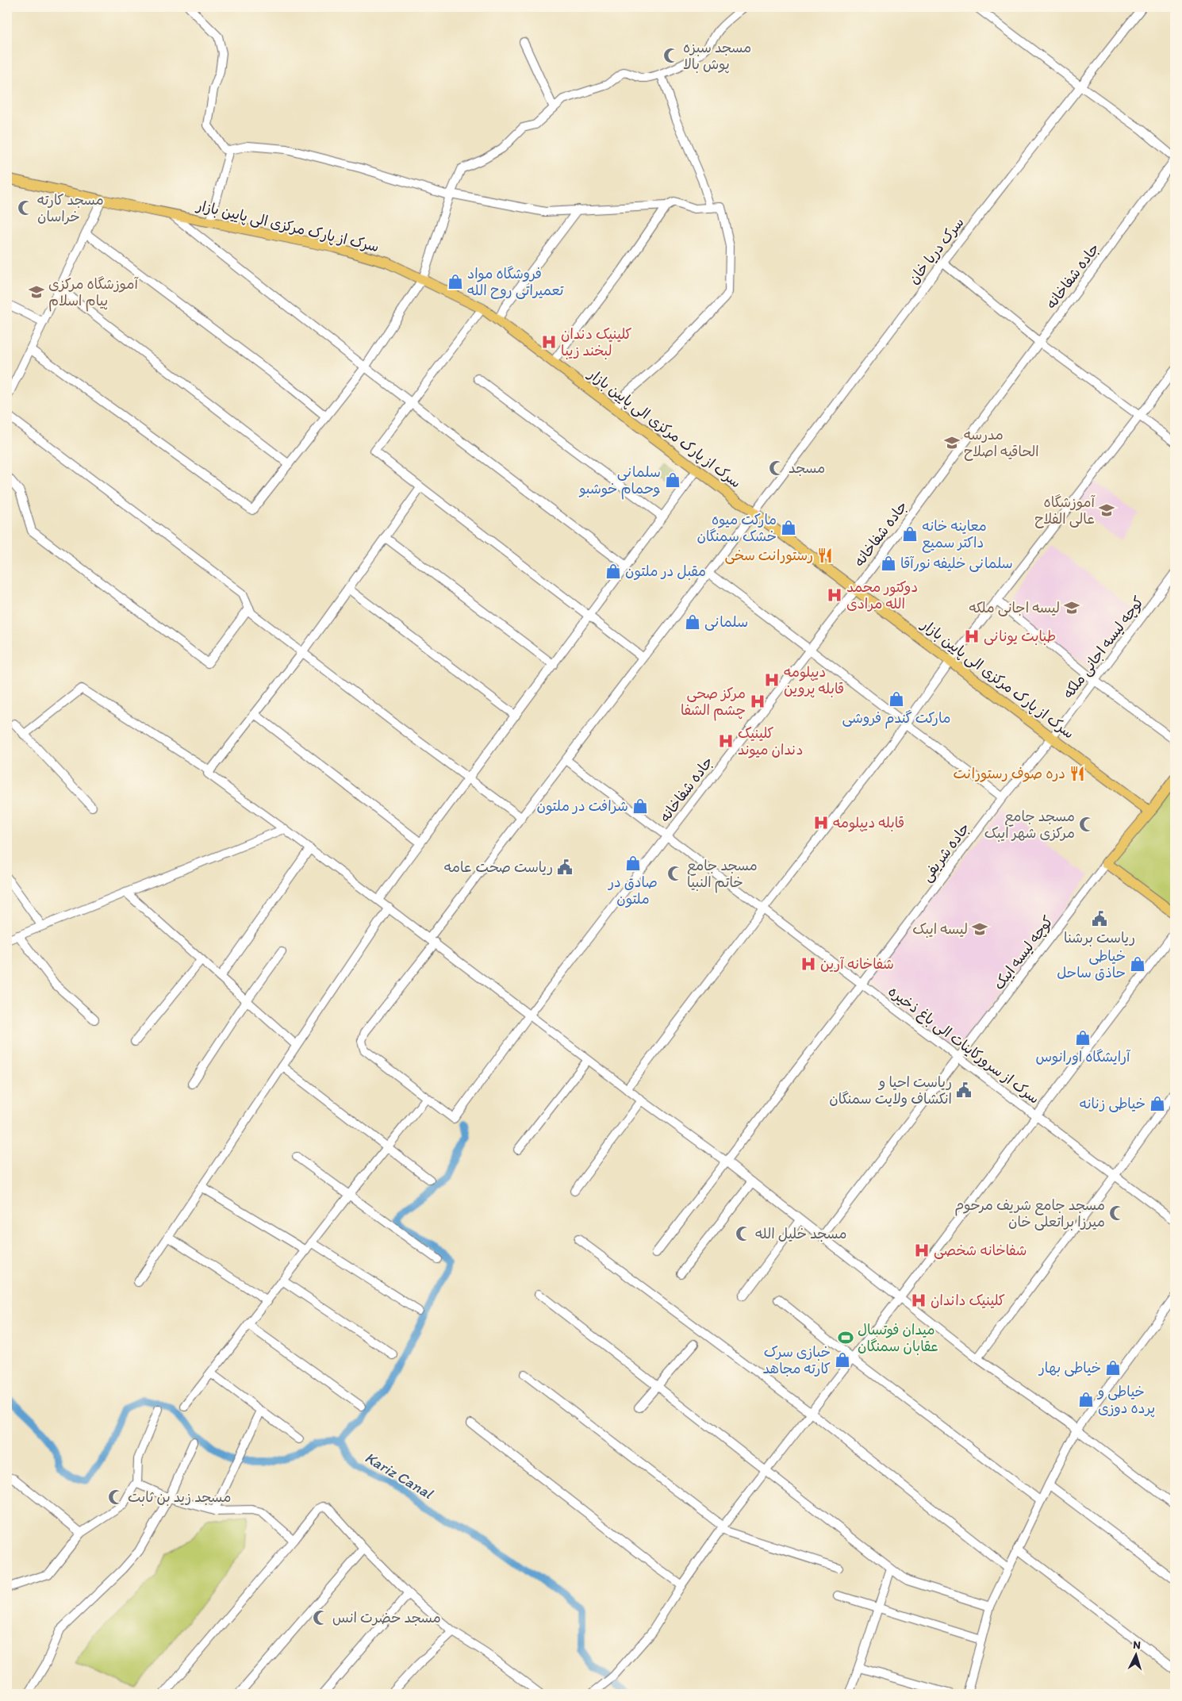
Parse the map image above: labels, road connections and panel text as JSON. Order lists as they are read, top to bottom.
{
  "streets": {
    "main road": ["سرک از پارک مرکزی الی پایین بازار"],
    "street": [
      "سرک دریا خان",
      "جاده شفاخانه",
      "کوچه لیسه اجانی ملکه",
      "جاده شریفی",
      "کوچه لیسه ایبک",
      "سرک از سرورکاینات الی باغ ذخیره"
    ]
  },
  "crossings": [
    ["سرک از پارک مرکزی الی پایین بازار", "سرک دریا خان"],
    ["سرک از پارک مرکزی الی پایین بازار", "جاده شفاخانه"],
    ["سرک از پارک مرکزی الی پایین بازار", "کوچه لیسه اجانی ملکه"],
    ["سرک از پارک مرکزی الی پایین بازار", "جاده شریفی"],
    ["سرک دریا خان", "جاده شفاخانه"],
    ["سرک دریا خان", "سرک از سرورکاینات الی باغ ذخیره"],
    ["جاده شفاخانه", "سرک از سرورکاینات الی باغ ذخیره"],
    ["کوچه لیسه اجانی ملکه", "جاده شریفی"],
    ["جاده شریفی", "سرک از سرورکاینات الی باغ ذخیره"],
    ["کوچه لیسه ایبک", "سرک از سرورکاینات الی باغ ذخیره"]
  ],
  "water": ["Kariz Canal"],
  "places": {
    "mosque": [
      "مسجد سبزه پوش بالا",
      "مسجد کارته خراسان",
      "مسجد",
      "مسجد جامع مرکزی شهر ایبک",
      "مسجد جامع خاتم النبیا",
      "مسجد جامع شریف مرحوم میرزا براتعلی خان",
      "مسجد خلیل الله",
      "مسجد زید بن ثابت",
      "مسجد حضرت انس"
    ],
    "shop": [
      "فروشگاه مواد تعمیراتی روح الله",
      "سلمانی وحمام خوشبو",
      "مارکت میوه خشک سمنگان",
      "معاینه خانه داکتر سمیع",
      "سلمانی خلیفه نورآقا",
      "مقبل در ملتون",
      "سلمانی",
      "مارکت گندم فروشی",
      "شرافت در ملتون",
      "صادق در ملتون",
      "خیاطی حاذق ساحل",
      "آرایشگاه اورانوس",
      "خیاطی زنانه",
      "خبازی سرک کارته مجاهد",
      "خیاطی بهار",
      "خیاطی و پرده دوزی"
    ],
    "school or university": [
      "آموزشگاه مرکزی پیام اسلام",
      "مدرسه الحاقیه اصلاح",
      "آموزشگاه عالی الفلاح",
      "لیسه اجانی ملکه",
      "لیسه ایبک"
    ],
    "hospital": [
      "کلینیک دندان لبخند زیبا",
      "دوکتور محمد الله مرادی",
      "طبابت یونانی",
      "دیپلومه قابله پروین",
      "مرکز صحی چشم الشفا",
      "کلینیک دندان میوند",
      "قابله دیپلومه",
      "شفاخانه آرین",
      "شفاخانه شخصی",
      "کلینیک داندان"
    ],
    "restaurant": ["رستورانت سخی", "دره صوف رستورانت"],
    "public building": ["ریاست صحت عامه", "ریاست برشنا", "ریاست احیا و انکشاف ولایت سمنگان"],
    "sports": ["میدان فوتسال عقابان سمنگان"]
  },
  "north": "top"
}
